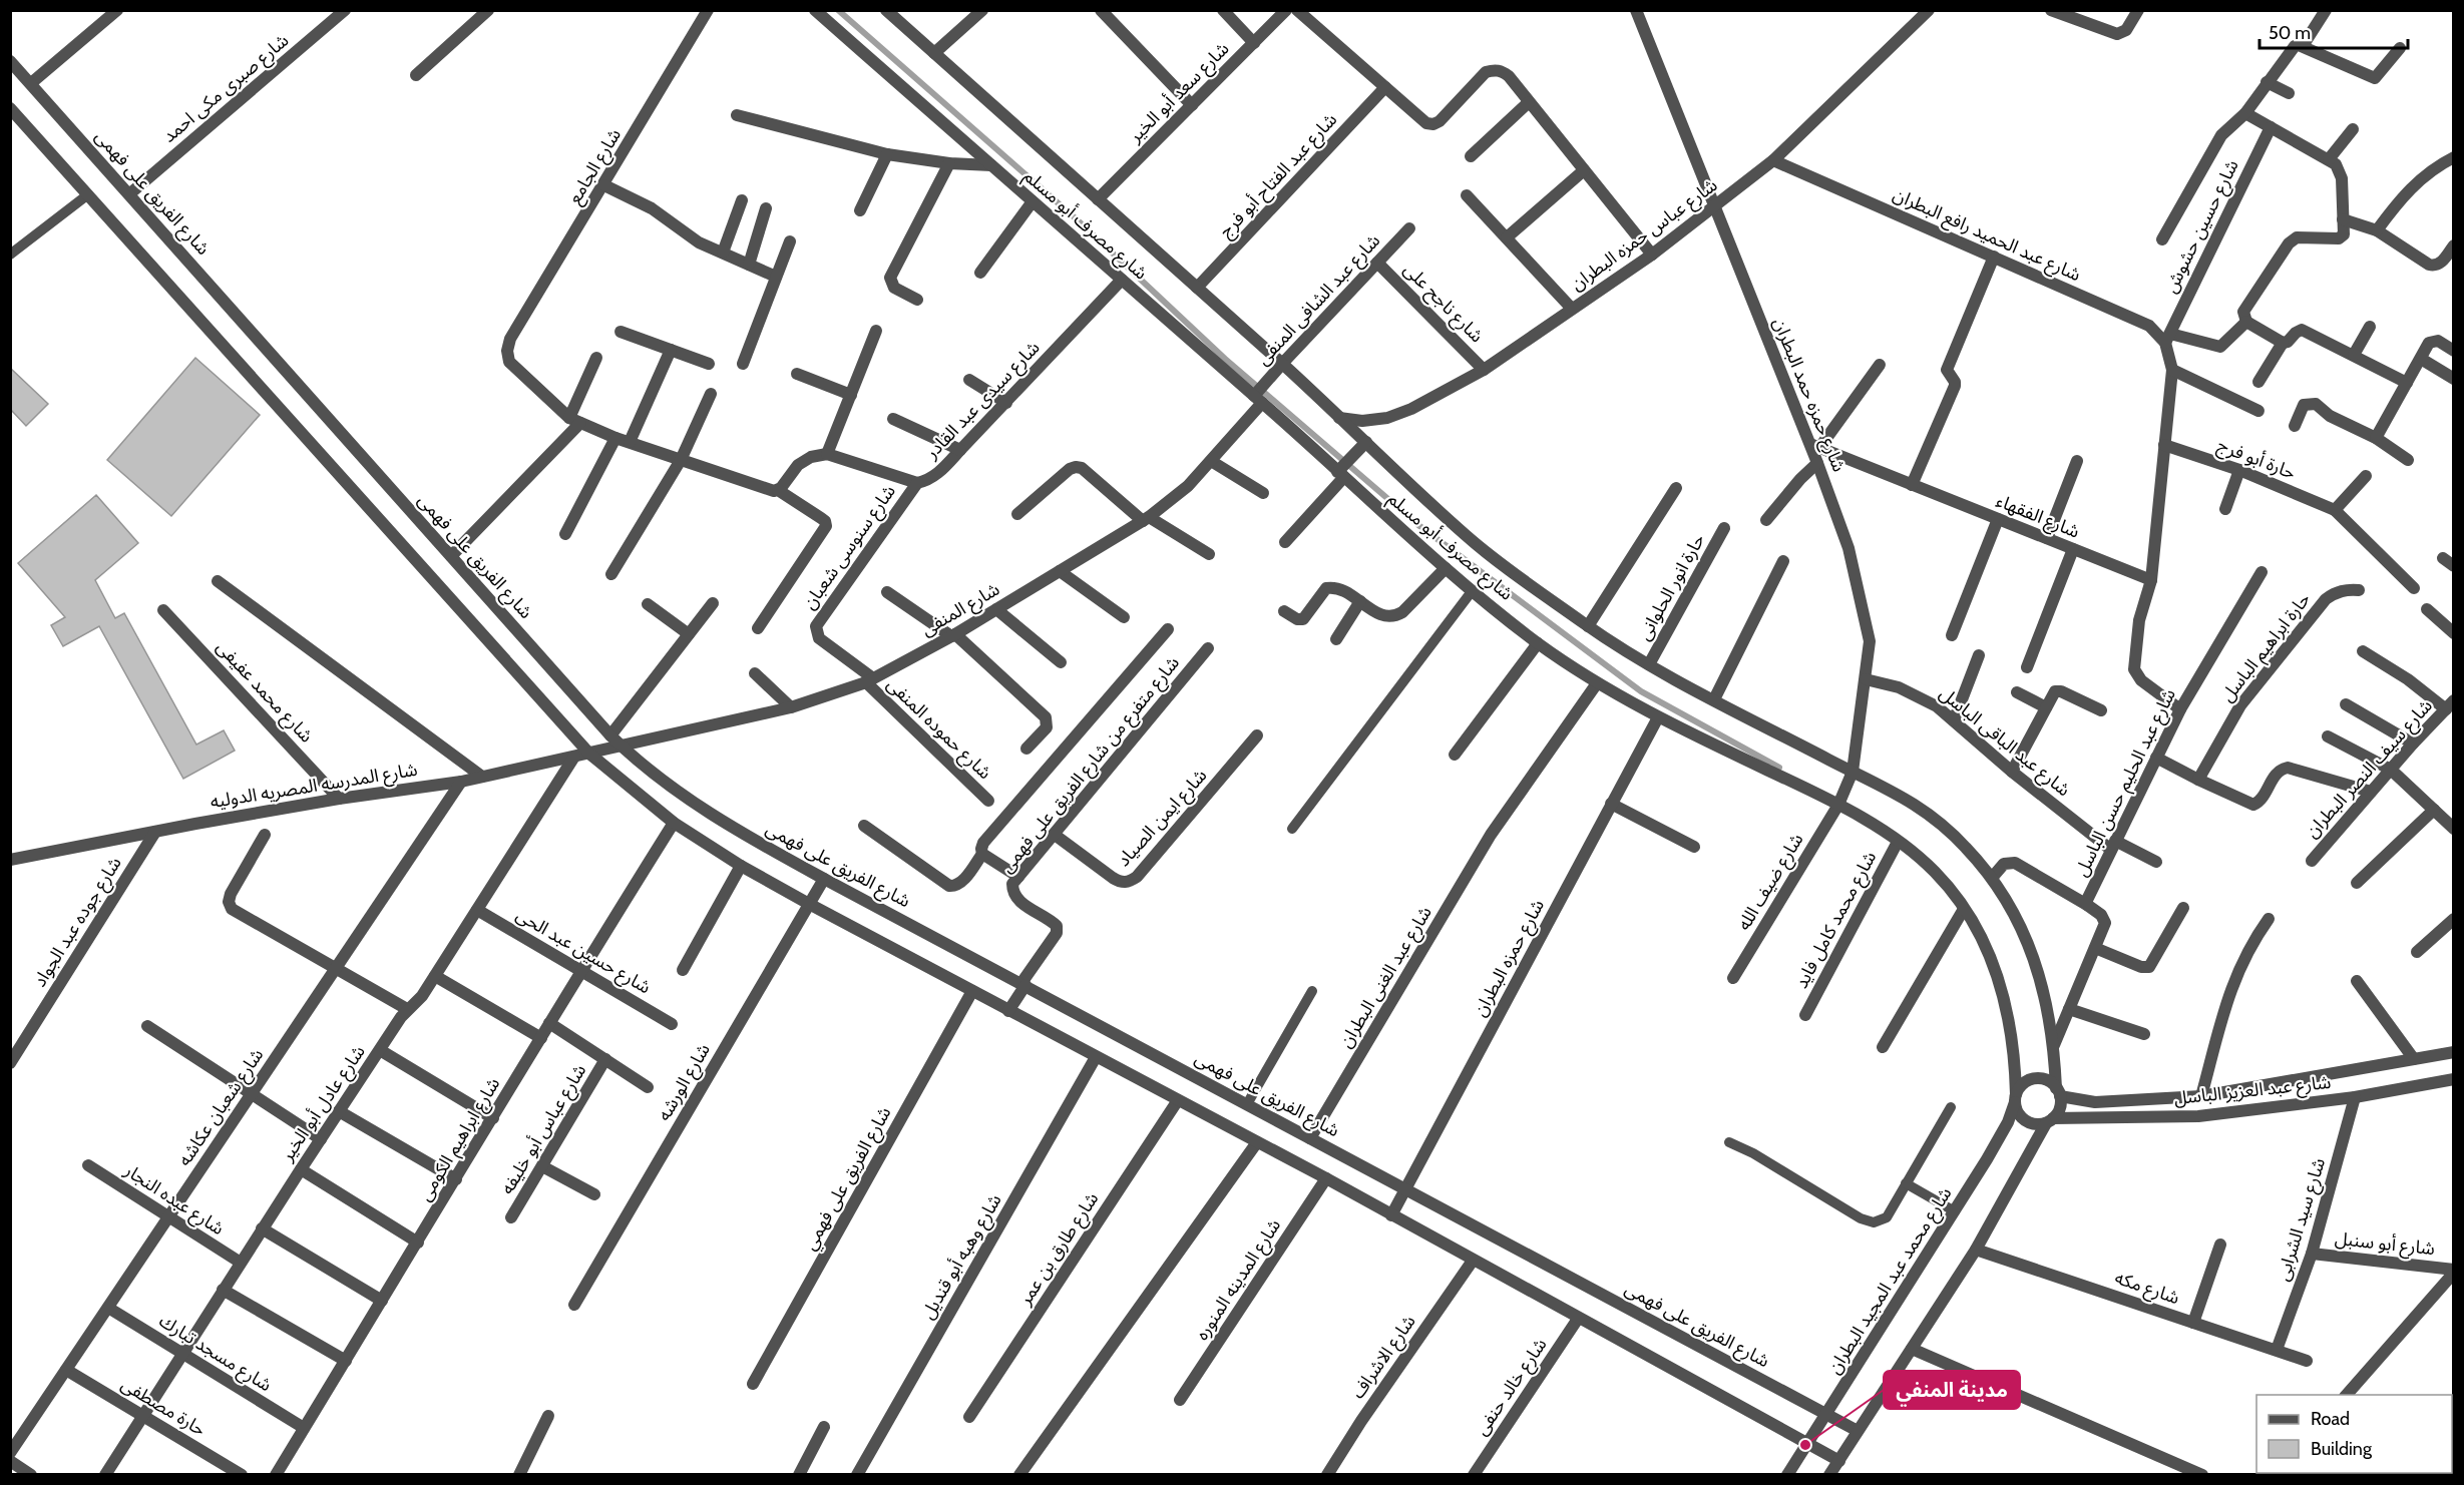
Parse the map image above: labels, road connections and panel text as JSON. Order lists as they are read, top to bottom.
{
  "streets": {
    "street": [
      "شارع صبرى مكى احمد",
      "شارع سعد أبو الخير",
      "شارع الجامع",
      "شارع عبد الفتاح أبو فرج",
      "شارع الفريق على فهمى",
      "شارع مصرف أبو مسلم",
      "شارع حسين حشوش",
      "شارع عباس حمزه البطران",
      "شارع عبد الحميد رافع البطران",
      "شارع عبد الشافى المنفى",
      "شارع ناجح على",
      "شارع حمزه حمد البطران",
      "شارع سيدى عبد القادر",
      "حارة أبو فرج",
      "شارع الفقهاء",
      "شارع سنوسى شعبان",
      "حارة انور الحلوانى",
      "شارع المنفى",
      "حارة ابراهيم الباسل",
      "شارع محمد عفيفى",
      "شارع حموده المنفى",
      "شارع عبد الباقى الباسل",
      "شارع متفرع من شارع الفريق على فهمى",
      "شارع سيف النصر البطران",
      "شارع عبد الحليم حسن الباسل",
      "شارع المدرسه المصريه الدوليه",
      "شارع ايمن الصياد",
      "شارع ضيف الله",
      "شارع محمد كامل فايد",
      "شارع جوده عبد الجواد",
      "شارع حسين عبد الحى",
      "شارع حمزه البطران",
      "شارع عبد الغنى البطران",
      "شارع الورشه",
      "شارع عبد العزيز الباسل",
      "شارع عادل أبو الخير",
      "شارع شعبان عكاشه",
      "شارع عباس أبو خليفه",
      "شارع ابراهيم الكومى",
      "شارع الفريق على فهمي",
      "شارع عبده النجار",
      "شارع سيد الشرابى",
      "شارع أبو سنبل",
      "شارع طارق بن عمر",
      "شارع وهبه أبو قنديل",
      "شارع المدينه المنوره",
      "شارع محمد عبد المجيد البطران",
      "شارع مكه",
      "شارع مسجد تبارك",
      "شارع الاشراف",
      "شارع خالد حنفى",
      "حارة مصطفى"
    ]
  },
  "crossings": [
    ["شارع صبرى مكى احمد", "شارع الفريق على فهمى"],
    ["شارع سعد أبو الخير", "شارع مصرف أبو مسلم"],
    ["شارع عبد الفتاح أبو فرج", "شارع مصرف أبو مسلم"],
    ["شارع الفريق على فهمى", "شارع المنفى"],
    ["شارع الفريق على فهمى", "شارع متفرع من شارع الفريق على فهمى"],
    ["شارع الفريق على فهمى", "شارع المدرسه المصريه الدوليه"],
    ["شارع الفريق على فهمى", "شارع حمزه البطران"],
    ["شارع الفريق على فهمى", "شارع عبد الغنى البطران"],
    ["شارع الفريق على فهمى", "شارع الورشه"],
    ["شارع الفريق على فهمى", "شارع محمد عبد المجيد البطران"],
    ["شارع مصرف أبو مسلم", "شارع عباس حمزه البطران"],
    ["شارع مصرف أبو مسلم", "شارع عبد الشافى المنفى"],
    ["شارع مصرف أبو مسلم", "شارع حمزه حمد البطران"],
    ["شارع مصرف أبو مسلم", "شارع سيدى عبد القادر"],
    ["شارع مصرف أبو مسلم", "حارة انور الحلوانى"],
    ["شارع مصرف أبو مسلم", "شارع المنفى"],
    ["شارع مصرف أبو مسلم", "شارع عبد الحليم حسن الباسل"],
    ["شارع مصرف أبو مسلم", "شارع ضيف الله"],
    ["شارع مصرف أبو مسلم", "شارع محمد كامل فايد"],
    ["شارع مصرف أبو مسلم", "شارع حمزه البطران"],
    ["شارع مصرف أبو مسلم", "شارع عبد الغنى البطران"],
    ["شارع مصرف أبو مسلم", "شارع عبد العزيز الباسل"],
    ["شارع مصرف أبو مسلم", "شارع محمد عبد المجيد البطران"],
    ["شارع حسين حشوش", "شارع عبد الحميد رافع البطران"],
    ["شارع عباس حمزه البطران", "شارع عبد الحميد رافع البطران"],
    ["شارع عباس حمزه البطران", "شارع ناجح على"],
    ["شارع عباس حمزه البطران", "شارع حمزه حمد البطران"],
    ["شارع عبد الشافى المنفى", "شارع ناجح على"],
    ["شارع عبد الشافى المنفى", "شارع المنفى"],
    ["شارع حمزه حمد البطران", "شارع الفقهاء"],
    ["شارع حمزه حمد البطران", "شارع عبد الباقى الباسل"],
    ["شارع حمزه حمد البطران", "شارع ضيف الله"],
    ["شارع سيدى عبد القادر", "شارع سنوسى شعبان"],
    ["شارع سنوسى شعبان", "شارع المنفى"],
    ["شارع سنوسى شعبان", "شارع حموده المنفى"],
    ["شارع المنفى", "شارع حموده المنفى"],
    ["شارع المنفى", "شارع المدرسه المصريه الدوليه"],
    ["شارع محمد عفيفى", "شارع المدرسه المصريه الدوليه"],
    ["شارع عبد الباقى الباسل", "شارع عبد الحليم حسن الباسل"],
    ["شارع متفرع من شارع الفريق على فهمى", "شارع ايمن الصياد"],
    ["شارع المدرسه المصريه الدوليه", "شارع جوده عبد الجواد"],
    ["شارع المدرسه المصريه الدوليه", "شارع عادل أبو الخير"],
    ["شارع المدرسه المصريه الدوليه", "شارع شعبان عكاشه"],
    ["شارع حسين عبد الحى", "شارع عادل أبو الخير"],
    ["شارع حسين عبد الحى", "شارع ابراهيم الكومى"],
    ["شارع عبد العزيز الباسل", "شارع سيد الشرابى"],
    ["شارع عبد العزيز الباسل", "شارع محمد عبد المجيد البطران"],
    ["شارع عادل أبو الخير", "شارع عبده النجار"],
    ["شارع عادل أبو الخير", "شارع مسجد تبارك"],
    ["شارع عادل أبو الخير", "حارة مصطفى"],
    ["شارع شعبان عكاشه", "شارع عبده النجار"],
    ["شارع شعبان عكاشه", "شارع مسجد تبارك"],
    ["شارع شعبان عكاشه", "حارة مصطفى"],
    ["شارع ابراهيم الكومى", "شارع مسجد تبارك"],
    ["شارع سيد الشرابى", "شارع أبو سنبل"],
    ["شارع سيد الشرابى", "شارع مكه"]
  ],
  "places": ["مدينة المنفي"],
  "legend": ["Road", "Building"],
  "scale_bar": "50 m"
}
